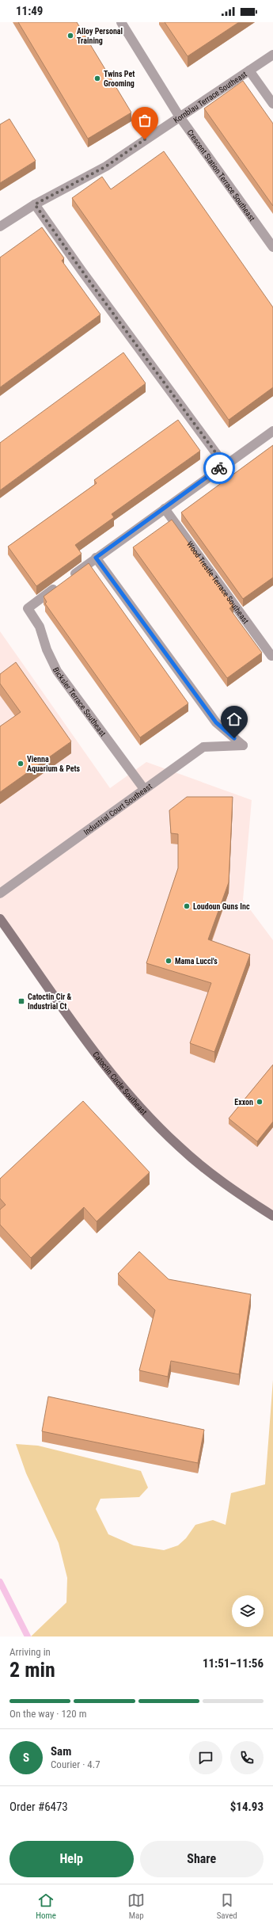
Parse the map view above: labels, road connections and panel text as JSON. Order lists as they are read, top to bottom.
{
  "streets": {
    "main road": ["Catoctin Circle Southeast"],
    "street": [
      "Kornblau Terrace Southeast",
      "Crescent Station Terrace Southeast",
      "Wood Trestle Terrace Southeast",
      "Bicksler Terrace Southeast",
      "Industrial Court Southeast"
    ]
  },
  "crossings": [
    ["Kornblau Terrace Southeast", "Crescent Station Terrace Southeast"],
    ["Bicksler Terrace Southeast", "Industrial Court Southeast"]
  ],
  "places": {
    "other": [
      "Alloy Personal Training",
      "Twins Pet Grooming",
      "Vienna Aquarium & Pets",
      "Loudoun Guns Inc",
      "Mama Lucci's",
      "Exxon"
    ],
    "transit": ["Catoctin Cir & Industrial Ct"]
  },
  "page": {
    "status": "11:49",
    "heading": ["2 min", "Arriving in", "11:51–11:56"],
    "panel": [
      "Sam",
      "Courier · 4.7",
      "Order #6473",
      "$14.93"
    ],
    "bar": "On the way · 120 m",
    "round": "S",
    "buttons": ["Help", "Share"],
    "tabs": ["Home", "Map", "Saved"]
  }
}
